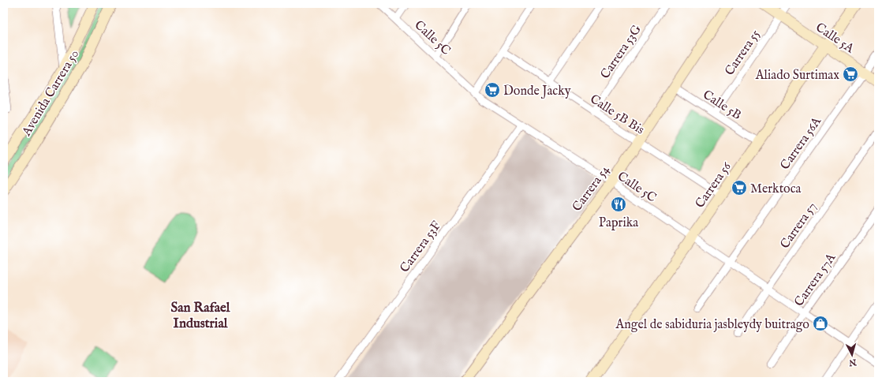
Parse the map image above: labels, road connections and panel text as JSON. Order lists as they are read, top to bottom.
{
  "streets": {
    "street": [
      "Calle 5C",
      "Calle 5A",
      "Carrera 53G",
      "Carrera 55",
      "Avenida Carrera 50",
      "Calle 5B",
      "Calle 5B Bis",
      "Carrera 56A",
      "Carrera 56",
      "Carrera 54",
      "Carrera 57",
      "Carrera 53F",
      "Carrera 57A"
    ]
  },
  "crossings": [
    ["Calle 5C", "Carrera 56A"],
    ["Calle 5C", "Carrera 56"],
    ["Calle 5C", "Carrera 54"],
    ["Calle 5C", "Carrera 57"],
    ["Calle 5C", "Carrera 53F"],
    ["Calle 5C", "Carrera 57A"],
    ["Calle 5A", "Carrera 55"],
    ["Calle 5A", "Carrera 56A"],
    ["Calle 5A", "Carrera 56"],
    ["Carrera 53G", "Calle 5B Bis"],
    ["Carrera 55", "Calle 5B"],
    ["Calle 5B", "Carrera 56"],
    ["Calle 5B", "Carrera 54"],
    ["Calle 5B Bis", "Carrera 56"],
    ["Calle 5B Bis", "Carrera 54"]
  ],
  "districts": ["San Rafael Industrial"],
  "places": {
    "supermarket": ["Aliado Surtimax", "Donde Jacky", "Merktoca"],
    "restaurant": ["Paprika"],
    "shop": ["Angel de sabiduria jasbleydy buitrago"]
  },
  "north": "bottom"
}
